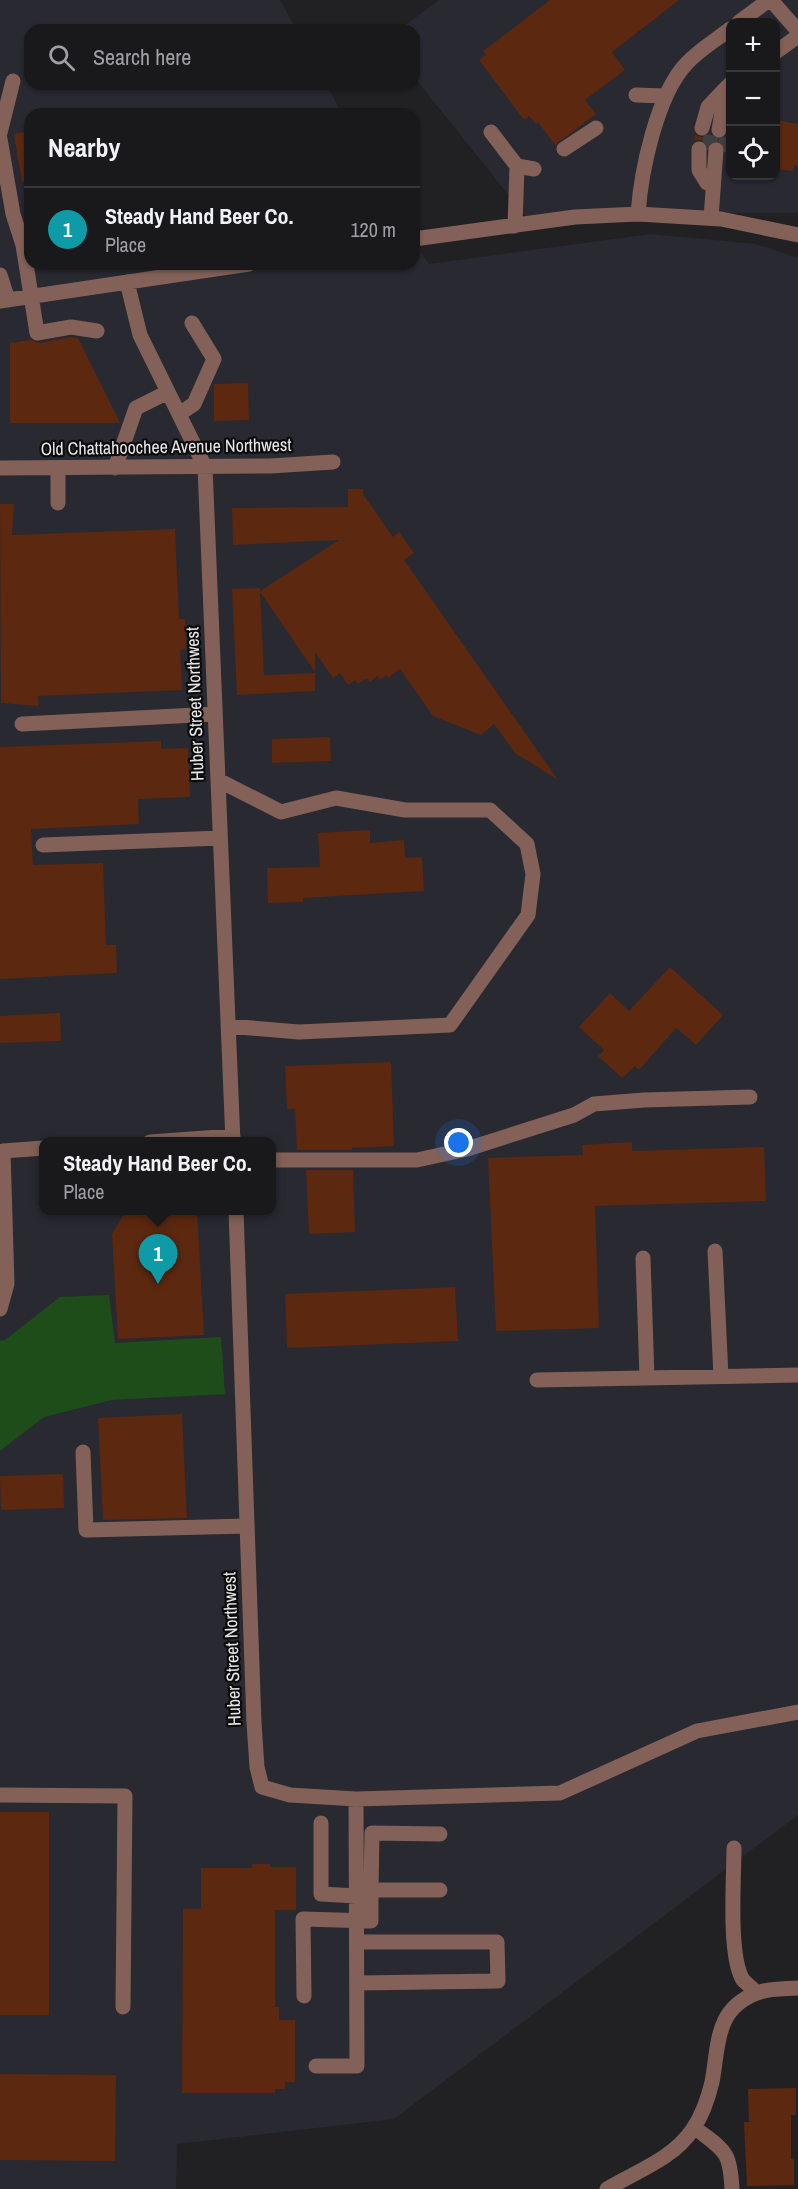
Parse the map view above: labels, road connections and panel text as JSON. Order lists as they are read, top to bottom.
{
  "streets": {
    "street": ["Old Chattahoochee Avenue Northwest", "Huber Street Northwest"]
  },
  "crossings": [
    ["Old Chattahoochee Avenue Northwest", "Huber Street Northwest"]
  ],
  "page": {
    "map_buttons": ["+", "−"],
    "search": "Search here",
    "heading": "Nearby",
    "list": [
      {
        "mark": "1",
        "name": "Steady Hand Beer Co.",
        "note": "Place",
        "value": "120 m"
      }
    ],
    "popup": ["Steady Hand Beer Co.", "Place"],
    "pins": "1"
  }
}
